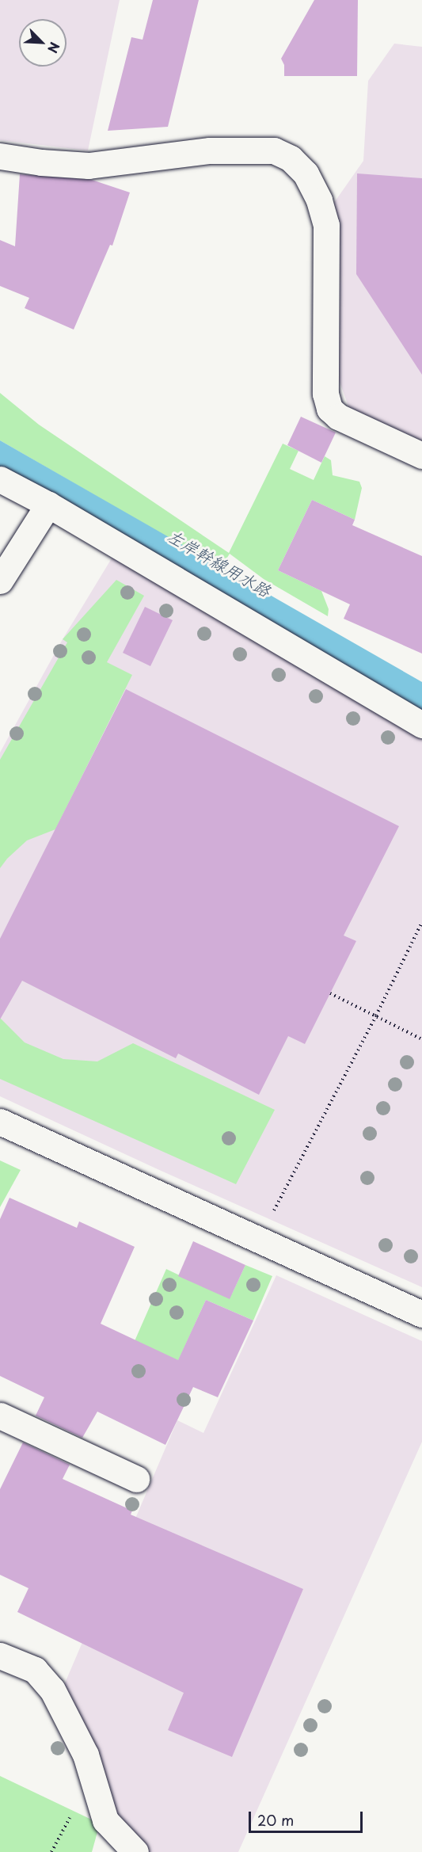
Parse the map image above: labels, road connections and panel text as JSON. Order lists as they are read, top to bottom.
{
  "water": ["左岸幹線用水路"],
  "scale_bar": "20 m",
  "north": "bottom right"
}
